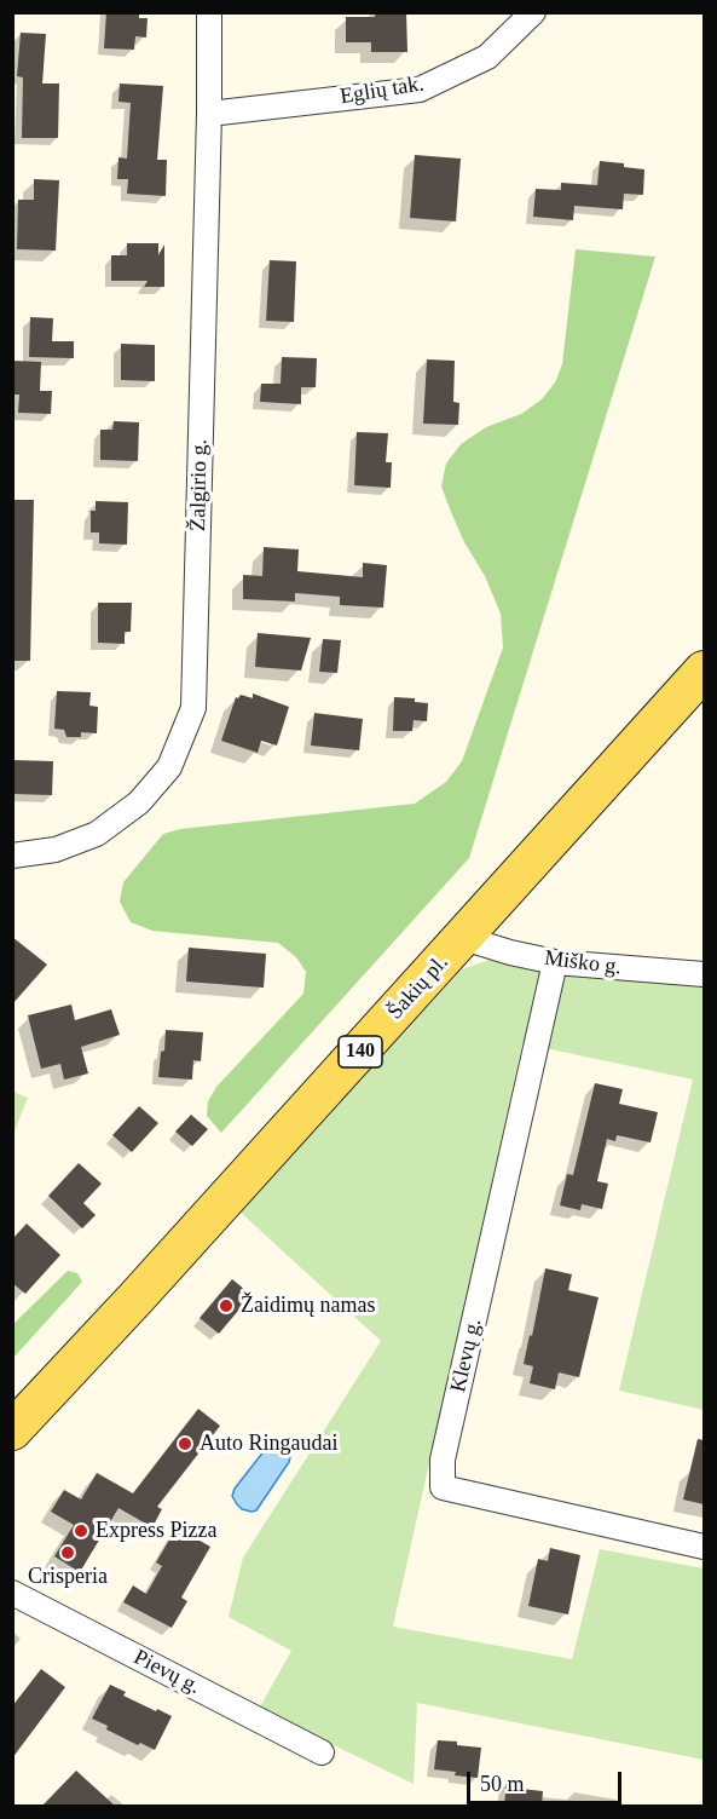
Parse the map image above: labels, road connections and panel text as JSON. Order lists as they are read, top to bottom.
{
  "streets": {
    "main road": ["Šakių pl.", "140"],
    "street": [
      "Eglių tak.",
      "Žalgirio g.",
      "Miško g.",
      "Klevų g.",
      "Pievų g."
    ]
  },
  "crossings": [
    ["Eglių tak.", "Žalgirio g."],
    ["Miško g.", "Šakių pl."],
    ["Miško g.", "Klevų g."]
  ],
  "places": [
    "Žaidimų namas",
    "Auto Ringaudai",
    "Express Pizza",
    "Crisperia"
  ],
  "scale_bar": "50 m"
}
